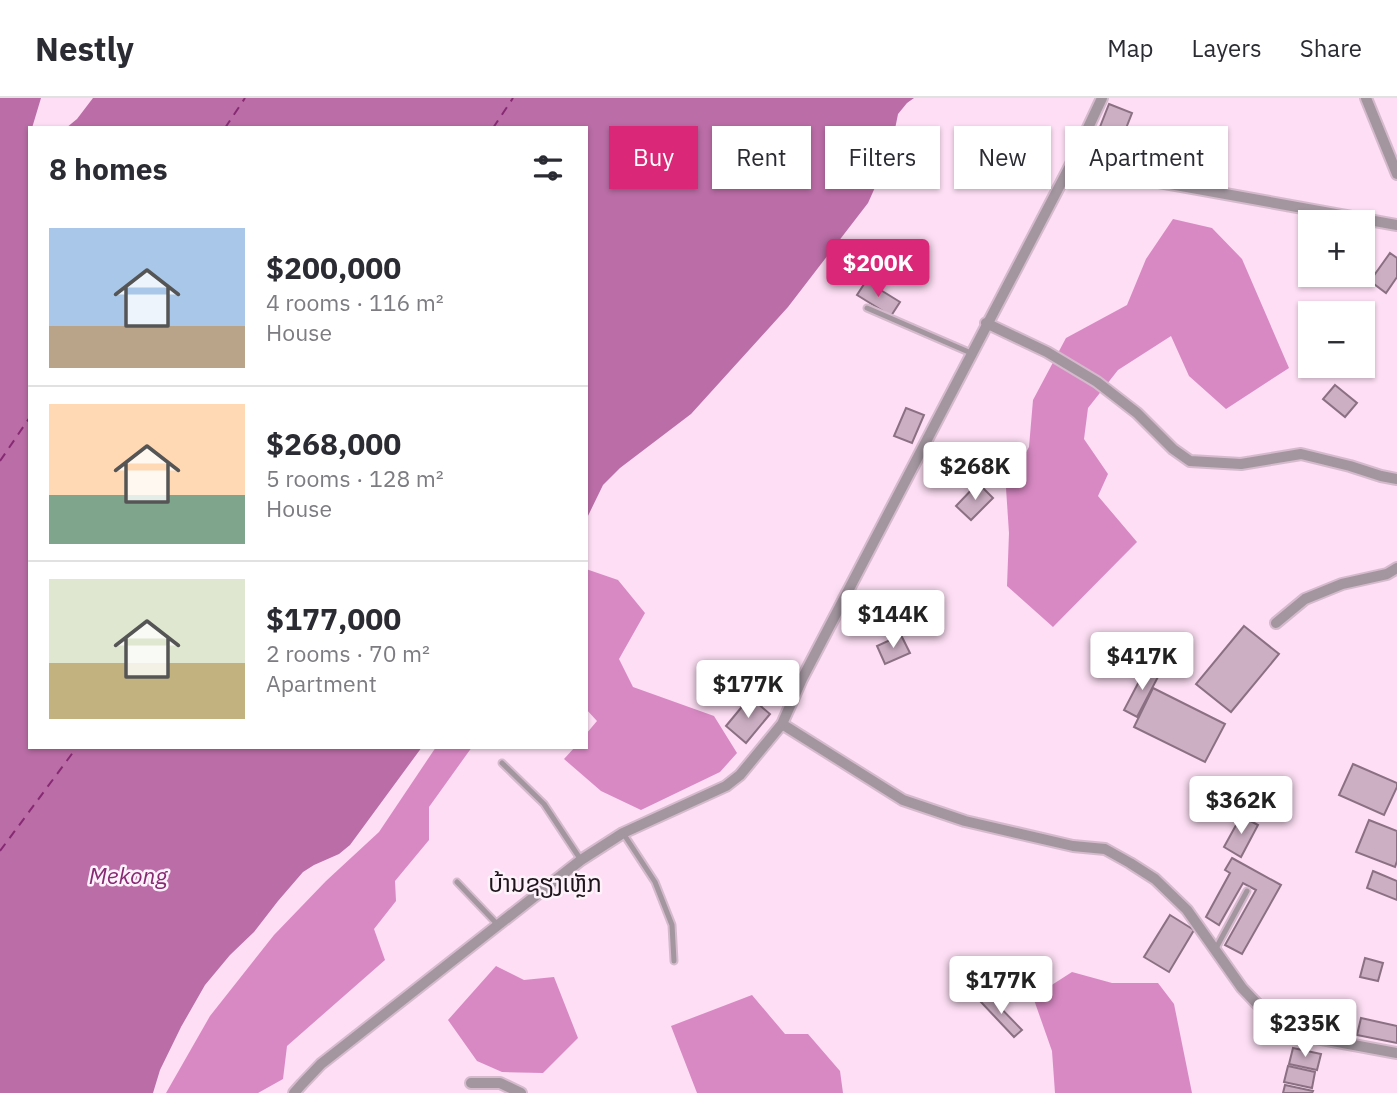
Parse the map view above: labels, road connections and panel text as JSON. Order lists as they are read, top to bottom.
{
  "districts": ["ບ້ານຊຽງເຫຼັກ"],
  "water": ["Mekong"],
  "page": {
    "header": "Nestly",
    "nav": ["Map", "Layers", "Share"],
    "chip": [
      "Buy",
      "Rent",
      "Filters",
      "New",
      "Apartment"
    ],
    "heading": "8 homes",
    "map_buttons": ["+", "−"],
    "list": [
      {
        "name": "$200,000",
        "note": "4 rooms · 116 m² · House"
      },
      {
        "name": "$268,000",
        "note": "5 rooms · 128 m² · House"
      },
      {
        "name": "$177,000",
        "note": "2 rooms · 70 m² · Apartment"
      }
    ],
    "price": [
      "$200K",
      "$268K",
      "$144K",
      "$417K",
      "$177K",
      "$362K",
      "$177K",
      "$235K"
    ]
  }
}
